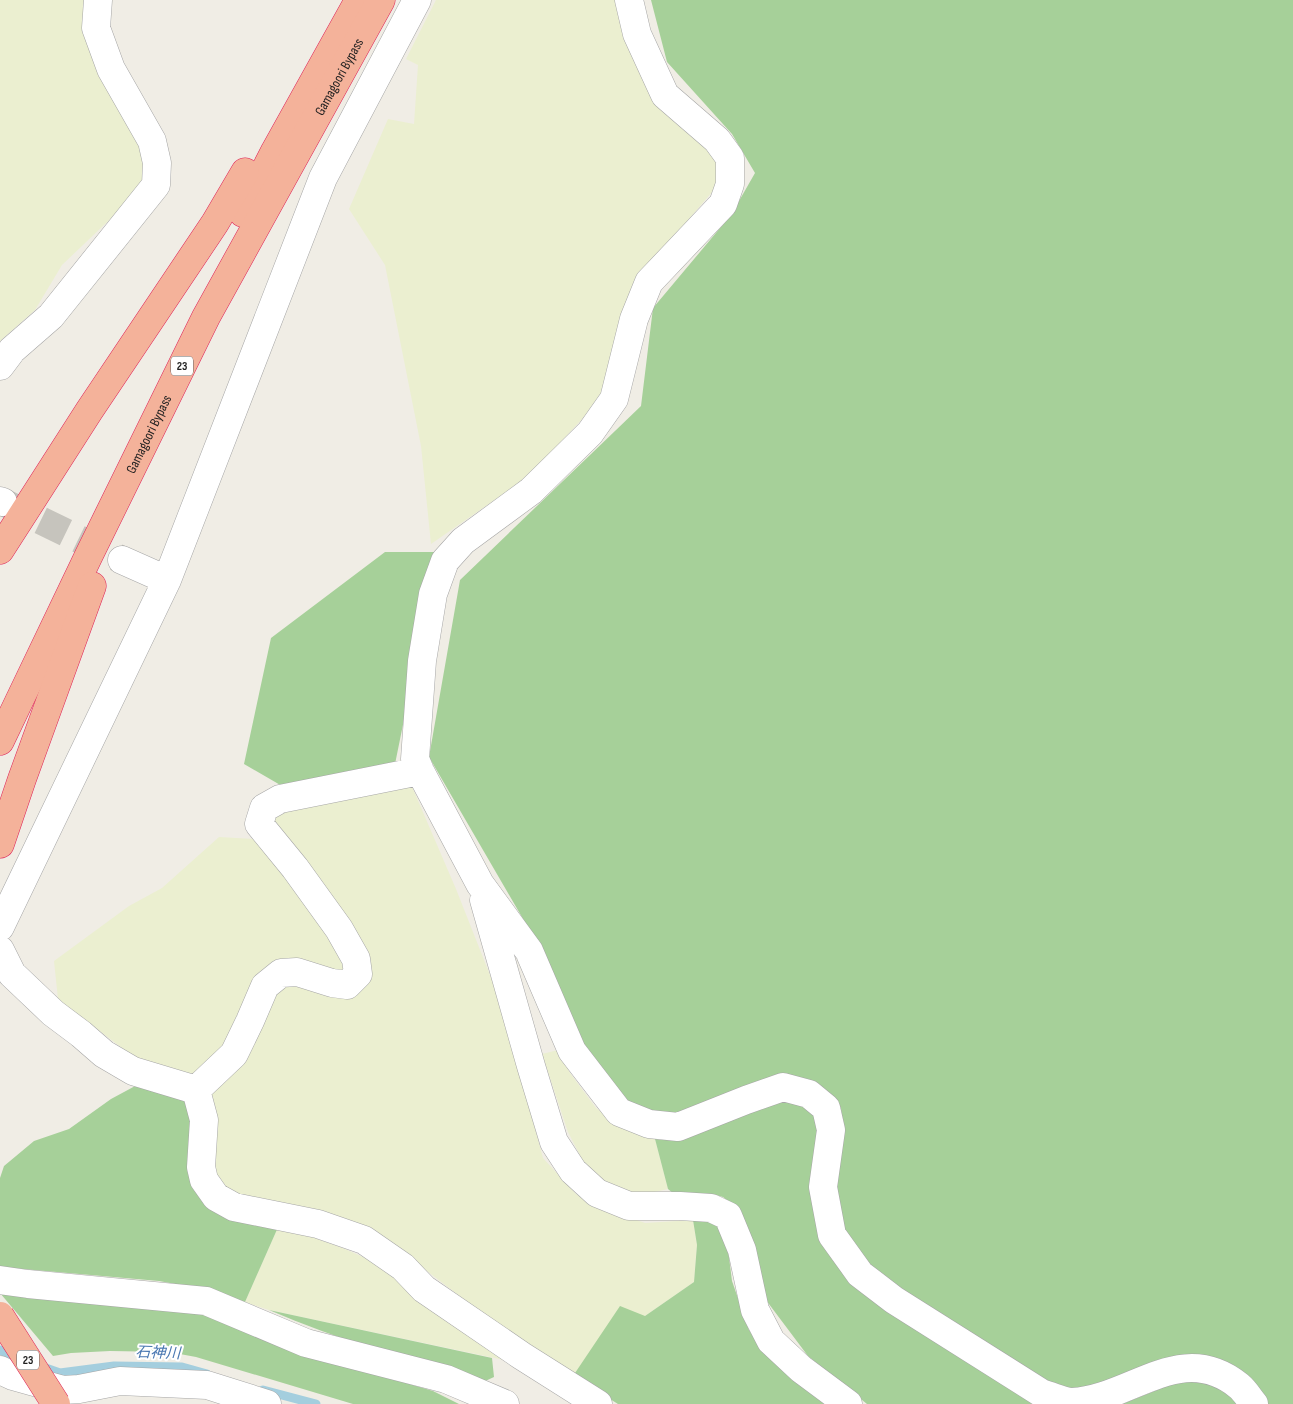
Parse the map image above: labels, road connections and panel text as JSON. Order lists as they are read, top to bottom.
{
  "streets": {
    "highway": ["Gamagoori Bypass", "23"]
  },
  "crossings": [
    ["Gamagoori Bypass", "23"]
  ],
  "water": ["石神川"]
}
